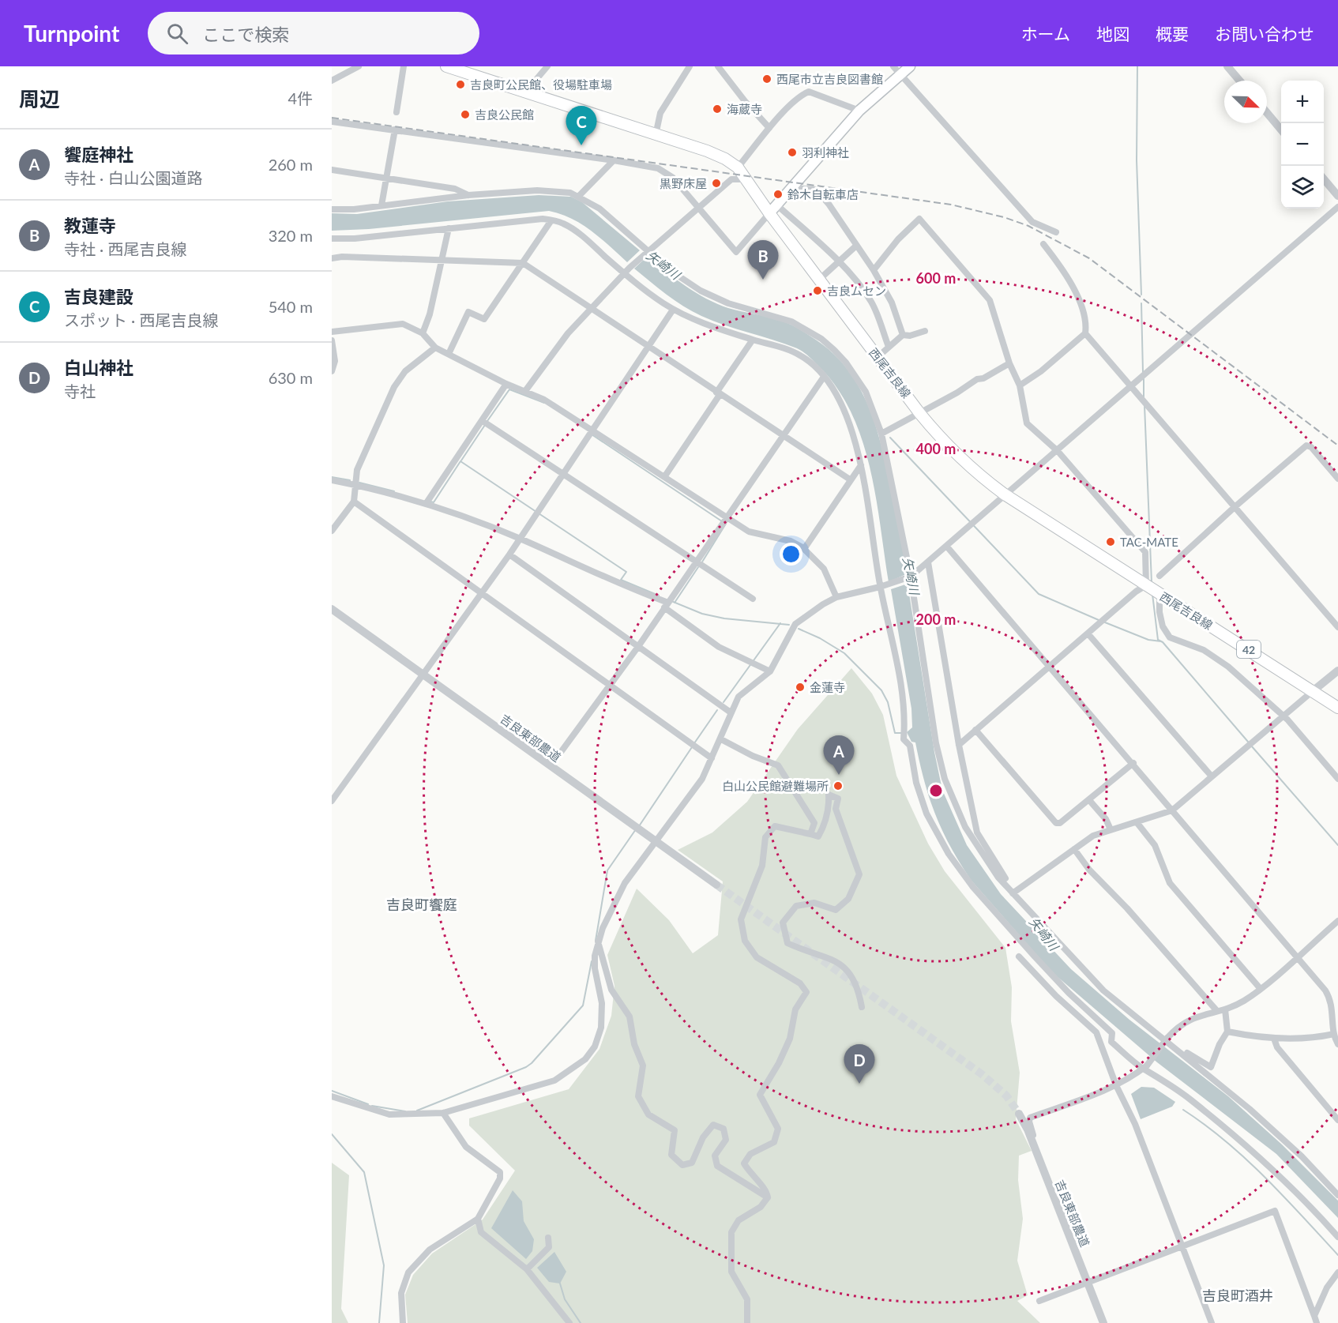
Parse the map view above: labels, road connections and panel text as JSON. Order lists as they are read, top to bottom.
{
  "streets": {
    "main road": ["西尾吉良線", "42"],
    "street": ["吉良東部農道"]
  },
  "districts": ["吉良町饗庭", "吉良町酒井"],
  "water": ["矢崎川"],
  "places": [
    "西尾市立吉良図書館",
    "吉良町公民館、役場駐車場",
    "海蔵寺",
    "吉良公民館",
    "羽利神社",
    "黒野床屋",
    "鈴木自転車店",
    "吉良ムセン",
    "TAC-MATE",
    "金蓮寺",
    "白山公民館避難場所"
  ],
  "north": "bottom right",
  "page": {
    "header": "Turnpoint",
    "search": "ここで検索",
    "nav": [
      "ホーム",
      "地図",
      "概要",
      "お問い合わせ"
    ],
    "heading": ["周辺", "4件"],
    "map_buttons": ["+", "−"],
    "pins": [
      "C",
      "B",
      "A",
      "D"
    ],
    "list": [
      {
        "mark": "A",
        "name": "饗庭神社",
        "note": "寺社 · 白山公園道路",
        "value": "260 m"
      },
      {
        "mark": "B",
        "name": "教蓮寺",
        "note": "寺社 · 西尾吉良線",
        "value": "320 m"
      },
      {
        "mark": "C",
        "name": "吉良建設",
        "note": "スポット · 西尾吉良線",
        "value": "540 m"
      },
      {
        "mark": "D",
        "name": "白山神社",
        "note": "寺社",
        "value": "630 m"
      }
    ]
  },
  "rings": ["600 m", "400 m", "200 m"]
}
